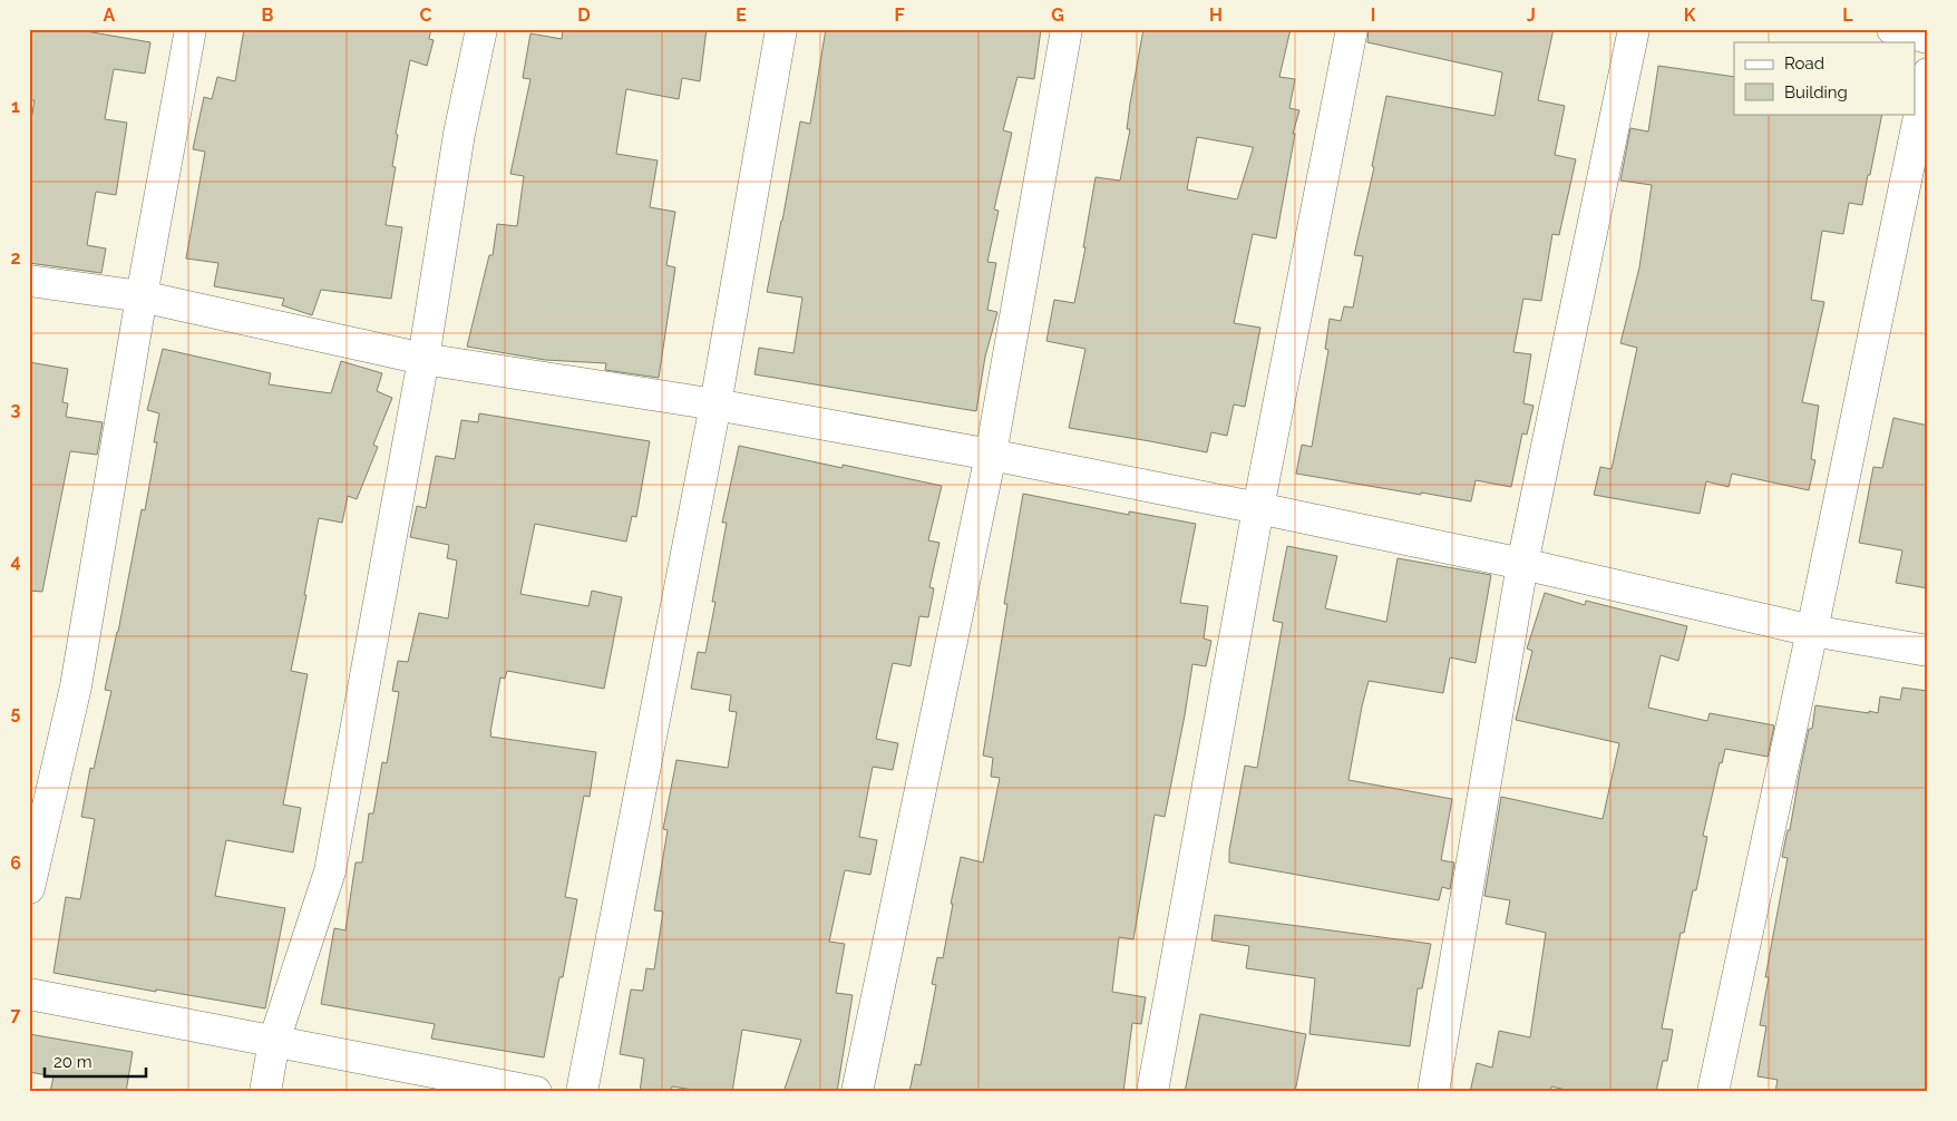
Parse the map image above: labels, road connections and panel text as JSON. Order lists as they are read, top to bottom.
{
  "legend": ["Road", "Building"],
  "scale_bar": "20 m",
  "grid": {
    "columns": [
      "A",
      "B",
      "C",
      "D",
      "E",
      "F",
      "G",
      "H",
      "I",
      "J",
      "K",
      "L"
    ],
    "rows": [
      "1",
      "2",
      "3",
      "4",
      "5",
      "6",
      "7"
    ]
  }
}
